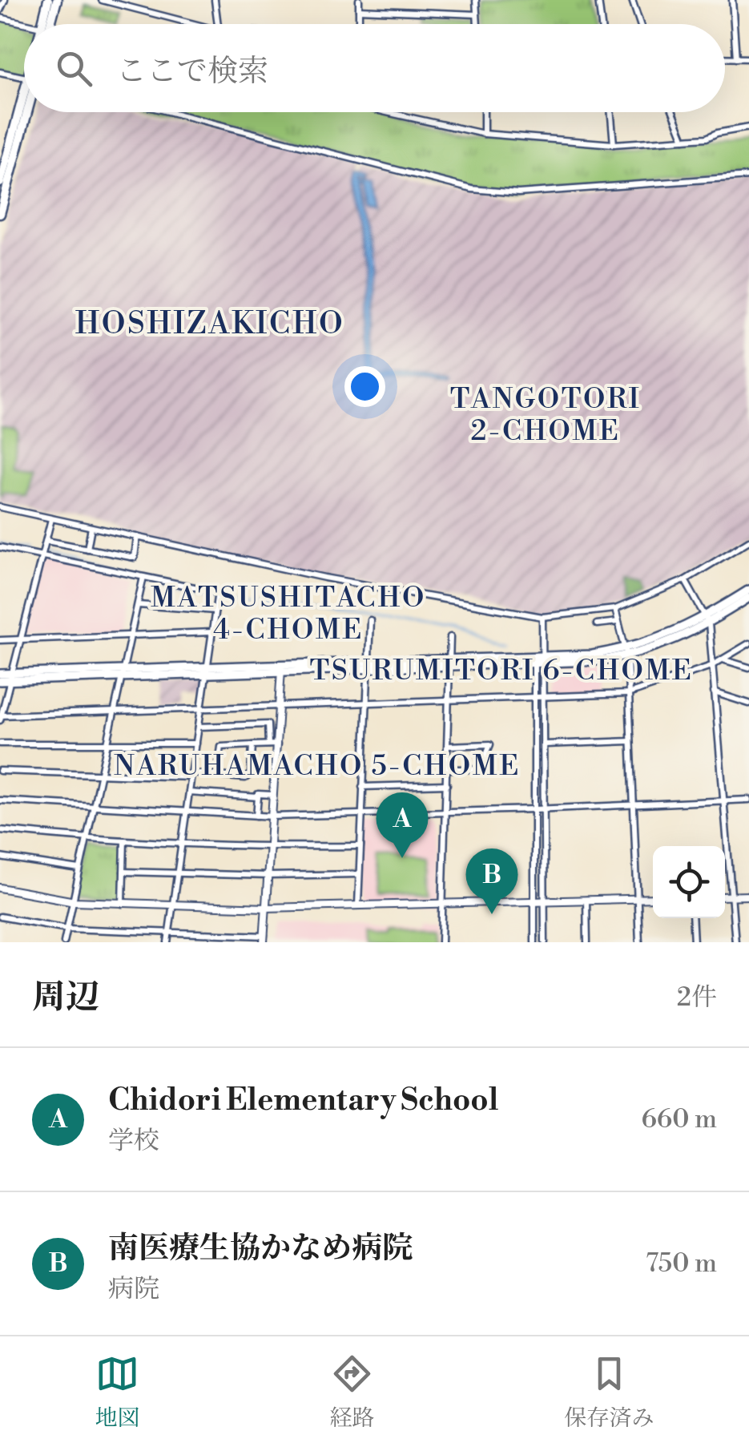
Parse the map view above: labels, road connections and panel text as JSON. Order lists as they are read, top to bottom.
{
  "districts": [
    "HOSHIZAKICHO",
    "TANGOTORI 2-CHOME",
    "MATSUSHITACHO 4-CHOME",
    "TSURUMITORI 6-CHOME",
    "NARUHAMACHO 5-CHOME"
  ],
  "page": {
    "search": "ここで検索",
    "pins": ["A", "B"],
    "heading": ["周辺", "2件"],
    "list": [
      {
        "mark": "A",
        "name": "Chidori Elementary School",
        "note": "学校",
        "value": "660 m"
      },
      {
        "mark": "B",
        "name": "南医療生協かなめ病院",
        "note": "病院",
        "value": "750 m"
      }
    ],
    "nav": ["地図", "経路", "保存済み"]
  }
}
